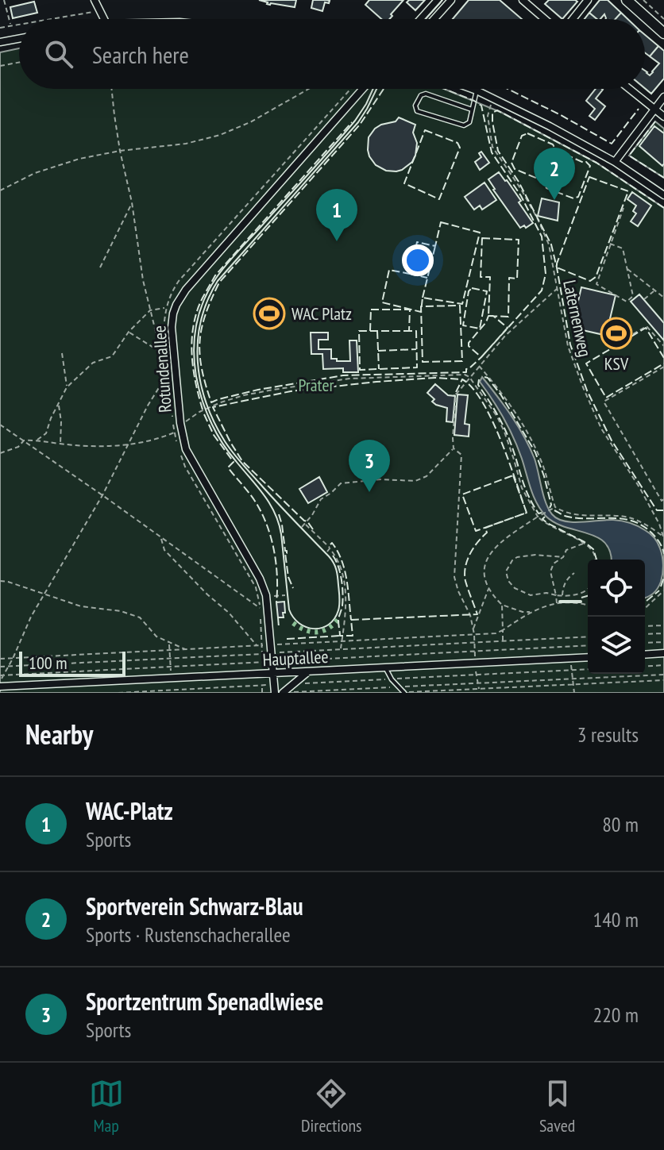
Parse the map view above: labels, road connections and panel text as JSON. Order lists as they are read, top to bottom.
{
  "streets": {
    "street": ["Rotundenallee", "Hauptallee"],
    "path": ["Laternenweg"]
  },
  "crossings": [
    ["Rotundenallee", "Hauptallee"]
  ],
  "parks": ["Prater"],
  "places": {
    "sports": ["WAC Platz", "KSV"]
  },
  "scale_bar": "100 m",
  "page": {
    "search": "Search here",
    "pins": ["2", "1", "3"],
    "scale": "100 m",
    "heading": ["Nearby", "3 results"],
    "list": [
      {
        "mark": "1",
        "name": "WAC-Platz",
        "note": "Sports",
        "value": "80 m"
      },
      {
        "mark": "2",
        "name": "Sportverein Schwarz-Blau",
        "note": "Sports · Rustenschacherallee",
        "value": "140 m"
      },
      {
        "mark": "3",
        "name": "Sportzentrum Spenadlwiese",
        "note": "Sports",
        "value": "220 m"
      }
    ],
    "nav": ["Map", "Directions", "Saved"]
  }
}
